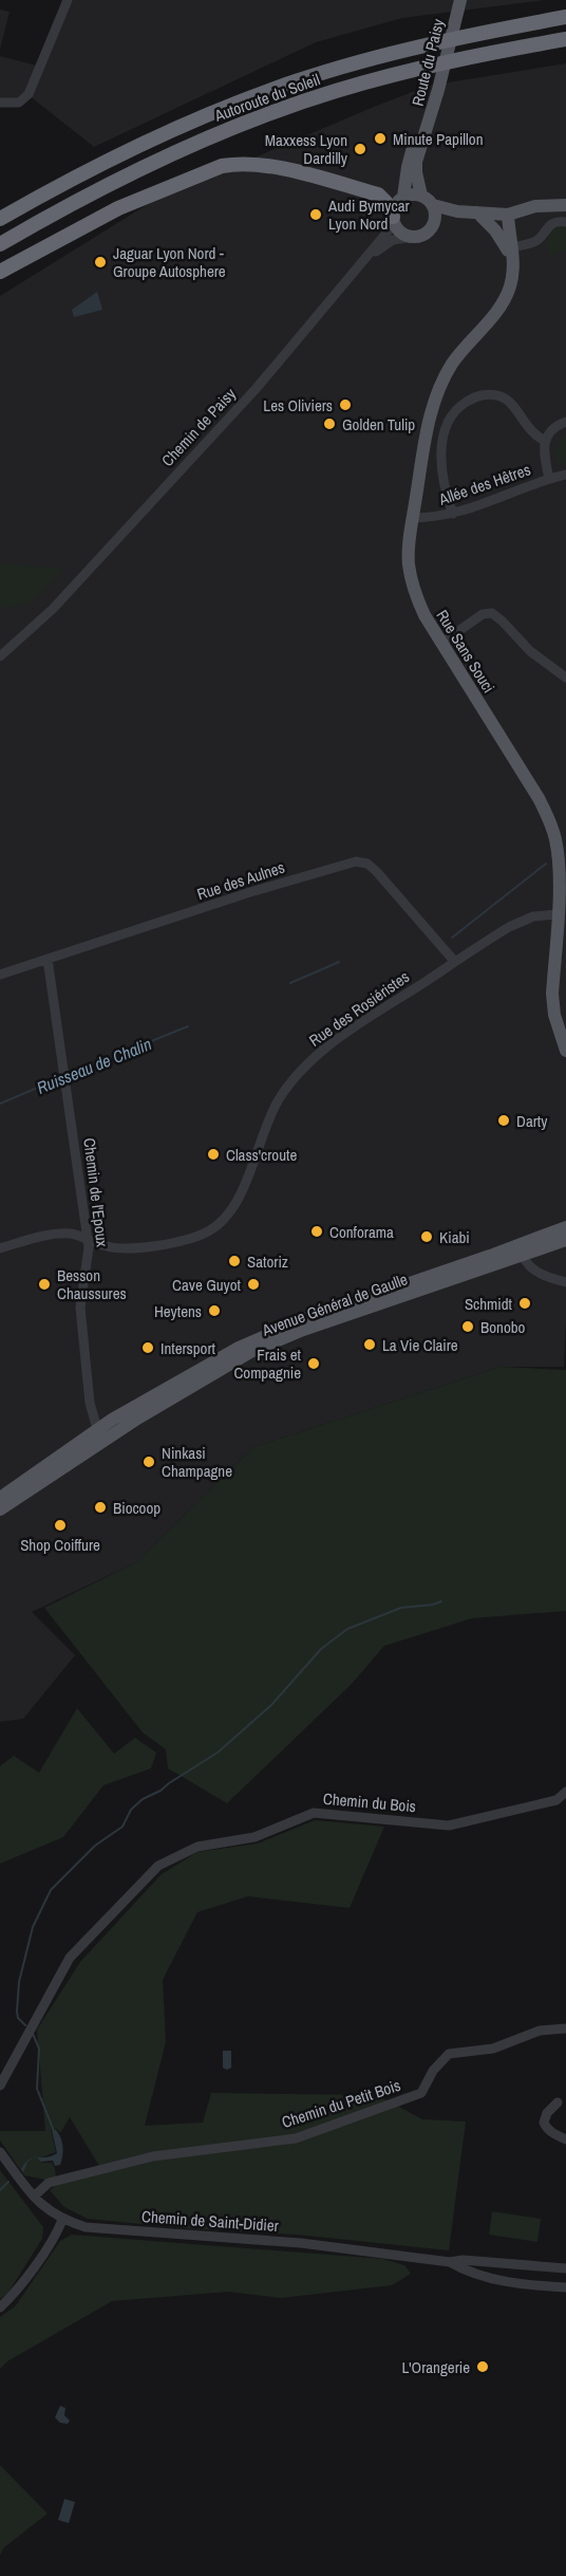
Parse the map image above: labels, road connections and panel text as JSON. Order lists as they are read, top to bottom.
{
  "streets": {
    "highway": ["Autoroute du Soleil"],
    "main road": ["Route du Paisy", "Rue Sans Souci", "Avenue Général de Gaulle"],
    "street": [
      "Chemin de Paisy",
      "Allée des Hêtres",
      "Rue des Aulnes",
      "Rue des Rosiéristes",
      "Chemin de l'Epoux",
      "Chemin du Bois",
      "Chemin du Petit Bois",
      "Chemin de Saint-Didier"
    ]
  },
  "crossings": [
    ["Route du Paisy", "Chemin de Paisy"],
    ["Allée des Hêtres", "Rue Sans Souci"],
    ["Rue Sans Souci", "Rue des Rosiéristes"],
    ["Rue des Aulnes", "Rue des Rosiéristes"],
    ["Rue des Aulnes", "Chemin de l'Epoux"],
    ["Rue des Rosiéristes", "Chemin de l'Epoux"],
    ["Chemin de l'Epoux", "Avenue Général de Gaulle"],
    ["Chemin du Petit Bois", "Chemin de Saint-Didier"]
  ],
  "water": ["Ruisseau de Chalin"],
  "places": [
    "Minute Papillon",
    "Maxxess Lyon Dardilly",
    "Audi Bymycar Lyon Nord",
    "Jaguar Lyon Nord - Groupe Autosphere",
    "Les Oliviers",
    "Golden Tulip",
    "Darty",
    "Class'croute",
    "Conforama",
    "Kiabi",
    "Satoriz",
    "Besson Chaussures",
    "Cave Guyot",
    "Schmidt",
    "Heytens",
    "Bonobo",
    "La Vie Claire",
    "Intersport",
    "Frais et Compagnie",
    "Ninkasi Champagne",
    "Biocoop",
    "Shop Coiffure",
    "L'Orangerie"
  ]
}
